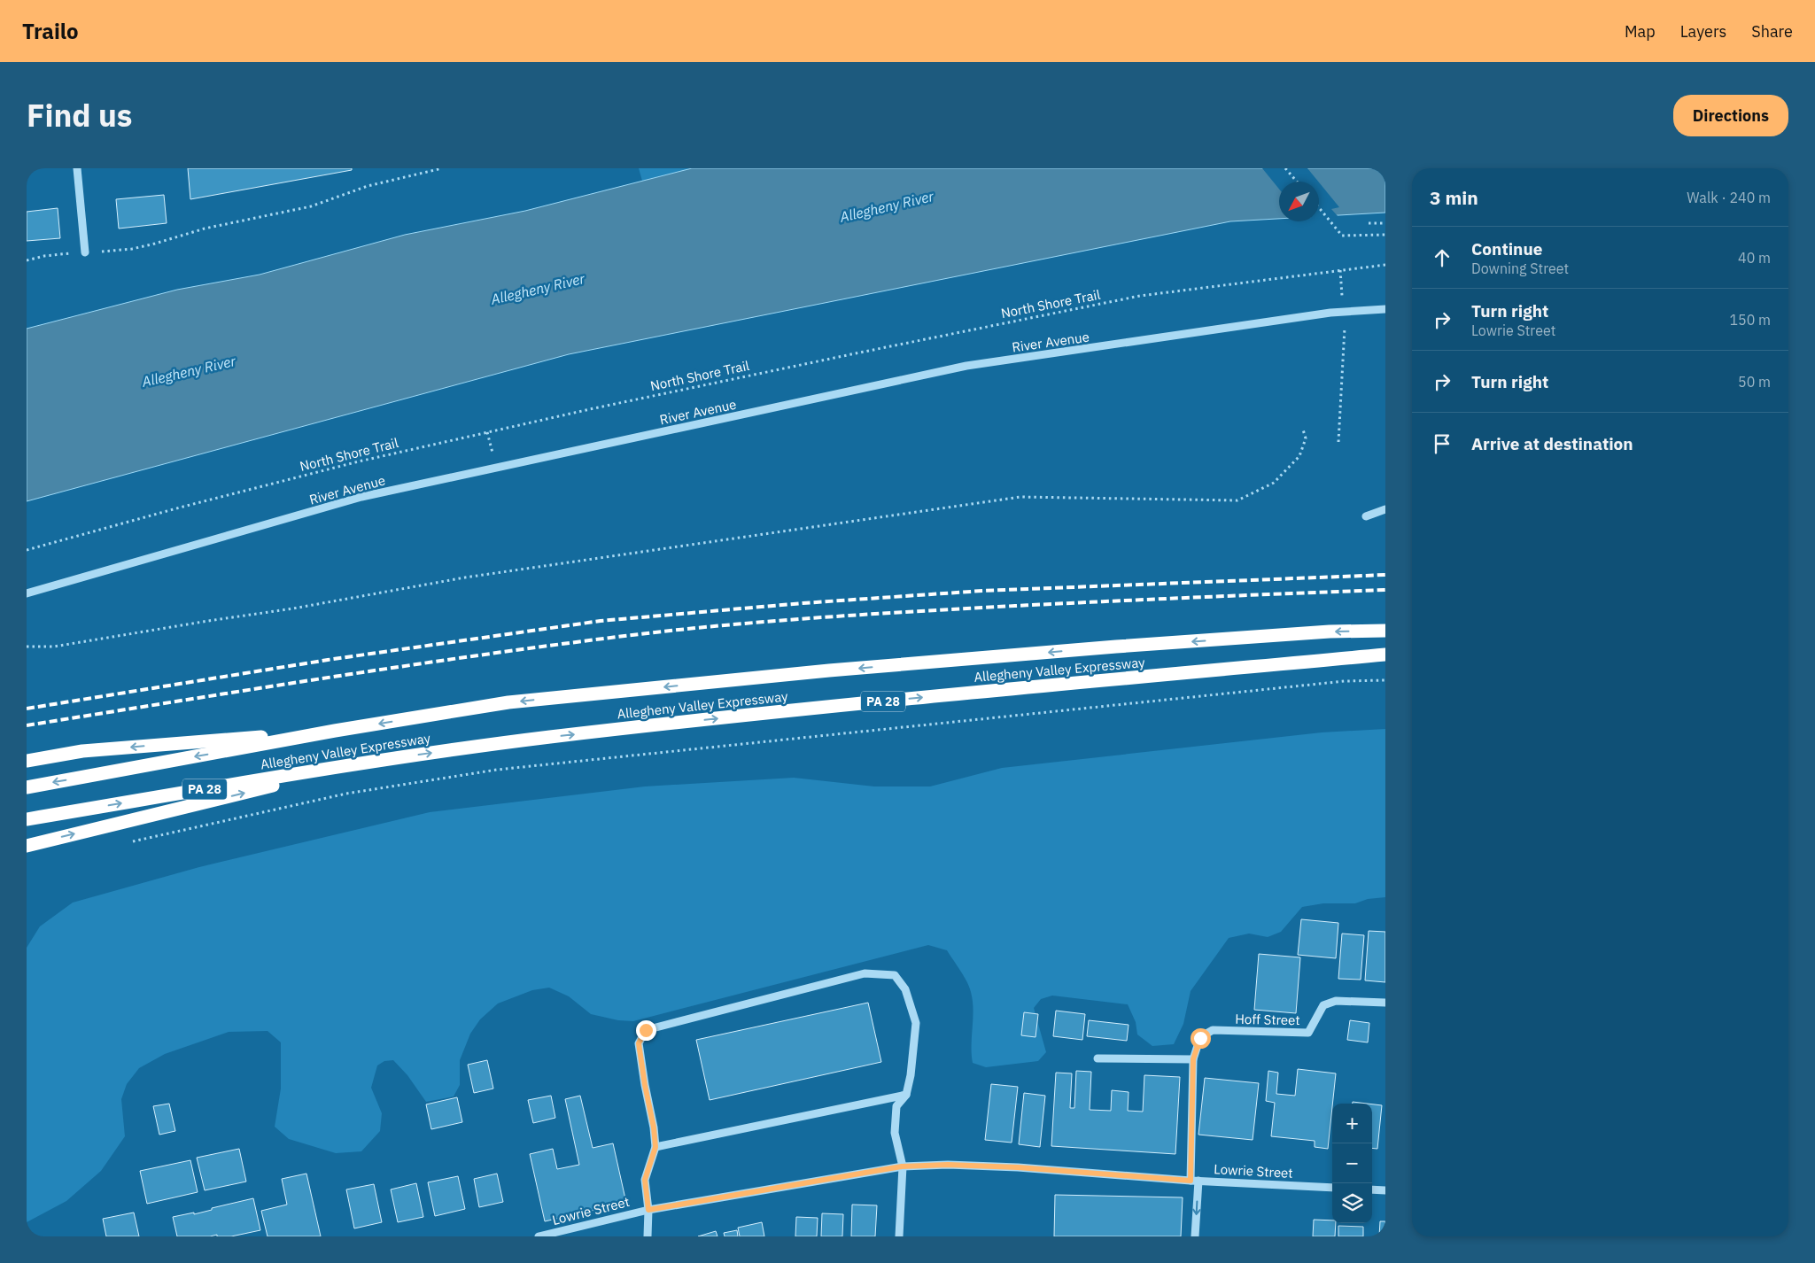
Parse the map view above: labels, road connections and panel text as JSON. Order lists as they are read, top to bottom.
{
  "streets": {
    "highway": ["Allegheny Valley Expressway", "PA 28"],
    "street": ["River Avenue", "Hoff Street", "Lowrie Street"],
    "path": ["North Shore Trail"]
  },
  "water": ["Allegheny River"],
  "north": "bottom left",
  "page": {
    "header": "Trailo",
    "nav": ["Map", "Layers", "Share"],
    "title": "Find us",
    "buttons": "Directions",
    "heading": ["3 min", "Walk · 240 m"],
    "list": [
      ["Continue", "Downing Street", "40 m"],
      ["Turn right", "Lowrie Street", "150 m"],
      ["Turn right", "50 m"],
      "Arrive at destination"
    ],
    "map_buttons": ["+", "−"]
  }
}
